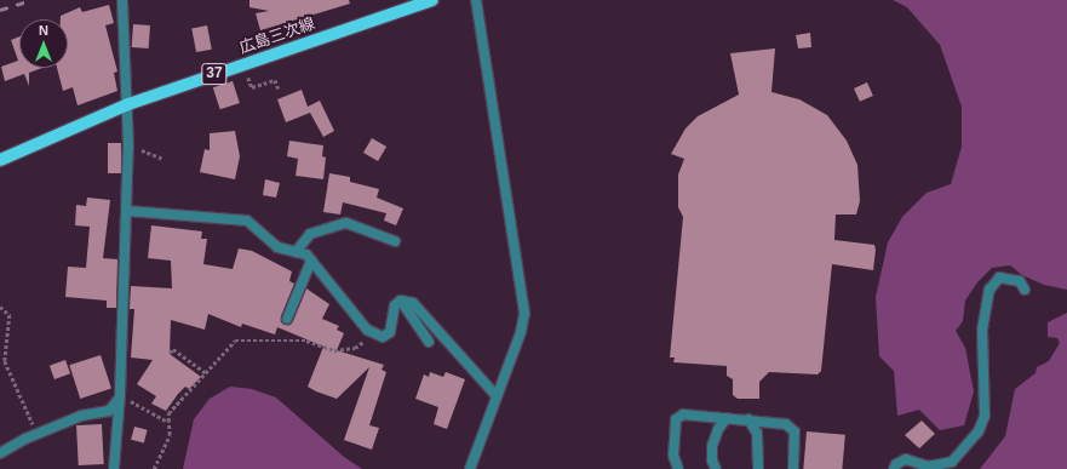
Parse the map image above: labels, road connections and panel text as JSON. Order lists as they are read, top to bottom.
{
  "streets": {
    "main road": ["広島三次線", "37"]
  },
  "north": "top"
}
